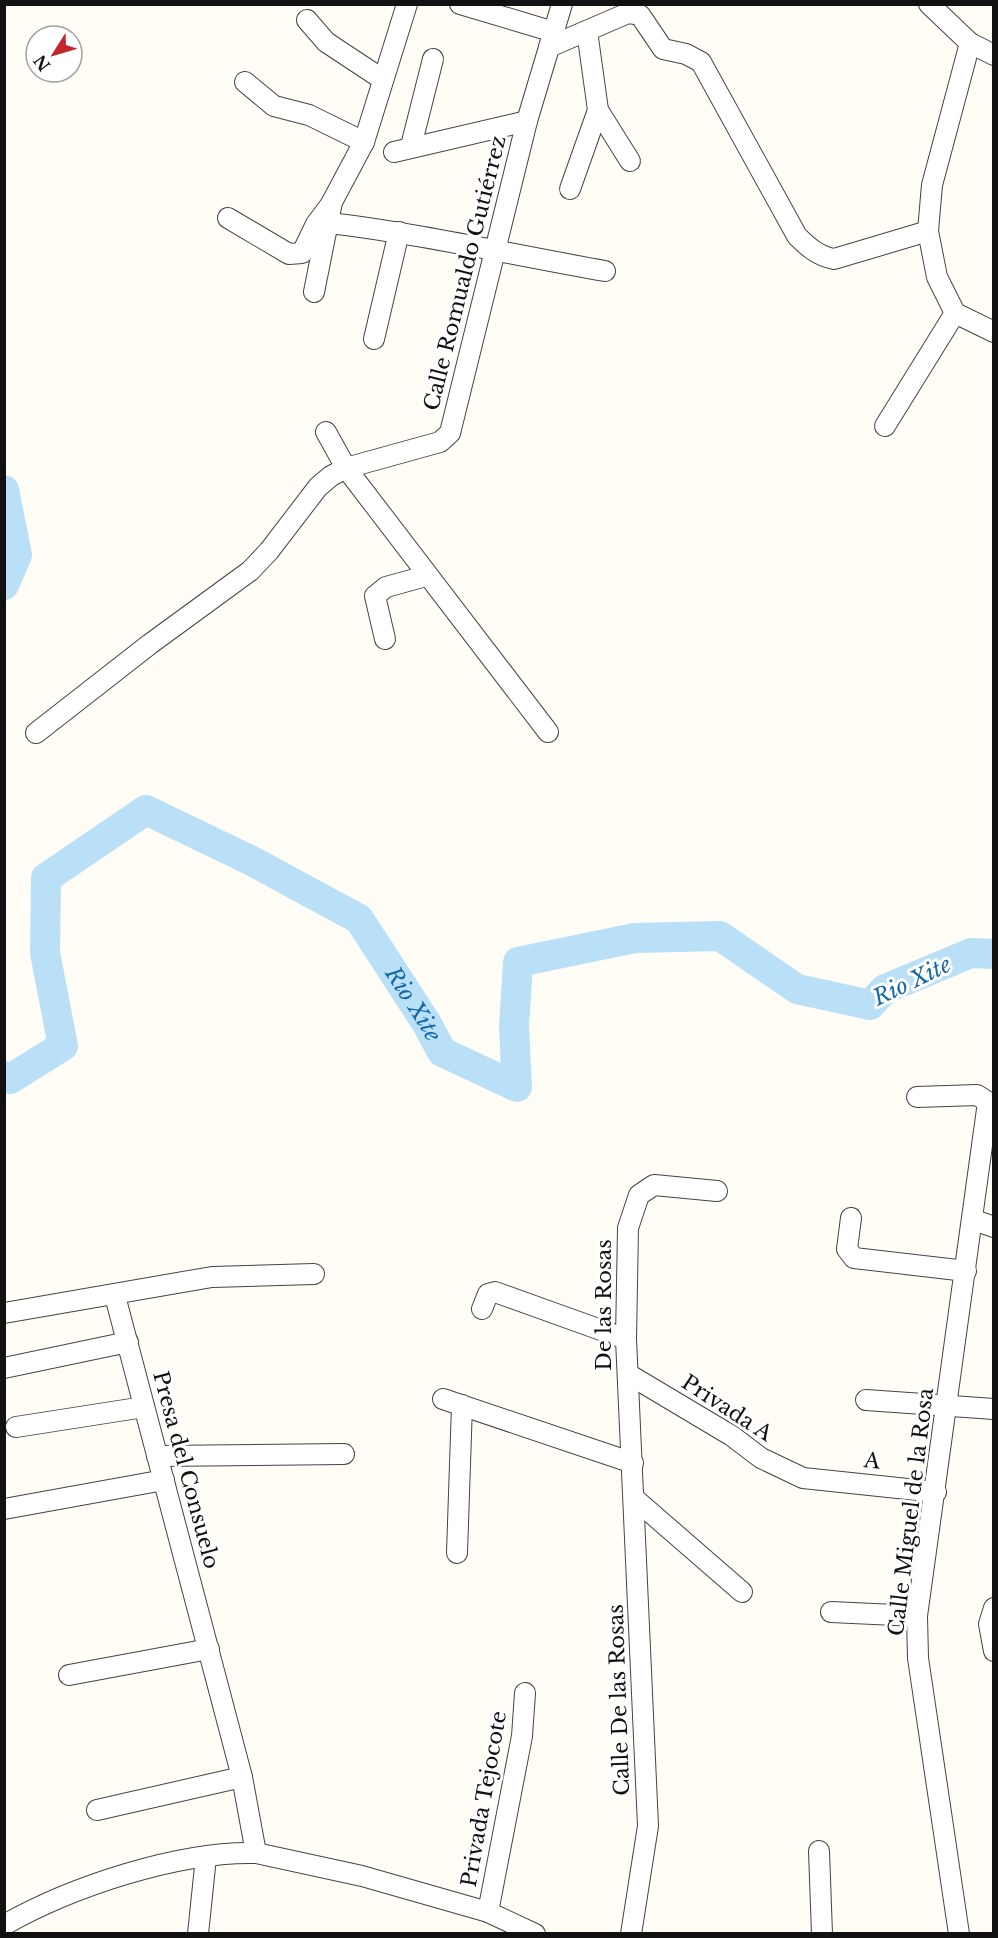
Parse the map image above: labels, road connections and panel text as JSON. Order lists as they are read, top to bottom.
{
  "streets": {
    "street": [
      "Calle Romualdo Gutiérrez",
      "De las Rosas",
      "Privada A",
      "A",
      "Presa del Consuelo",
      "Calle Miguel de la Rosa",
      "Calle De las Rosas",
      "Privada Tejocote"
    ]
  },
  "crossings": [
    ["De las Rosas", "Privada A"],
    ["De las Rosas", "Calle De las Rosas"],
    ["Privada A", "A"],
    ["A", "Calle Miguel de la Rosa"]
  ],
  "water": ["Rio Xite"],
  "north": "bottom left"
}
